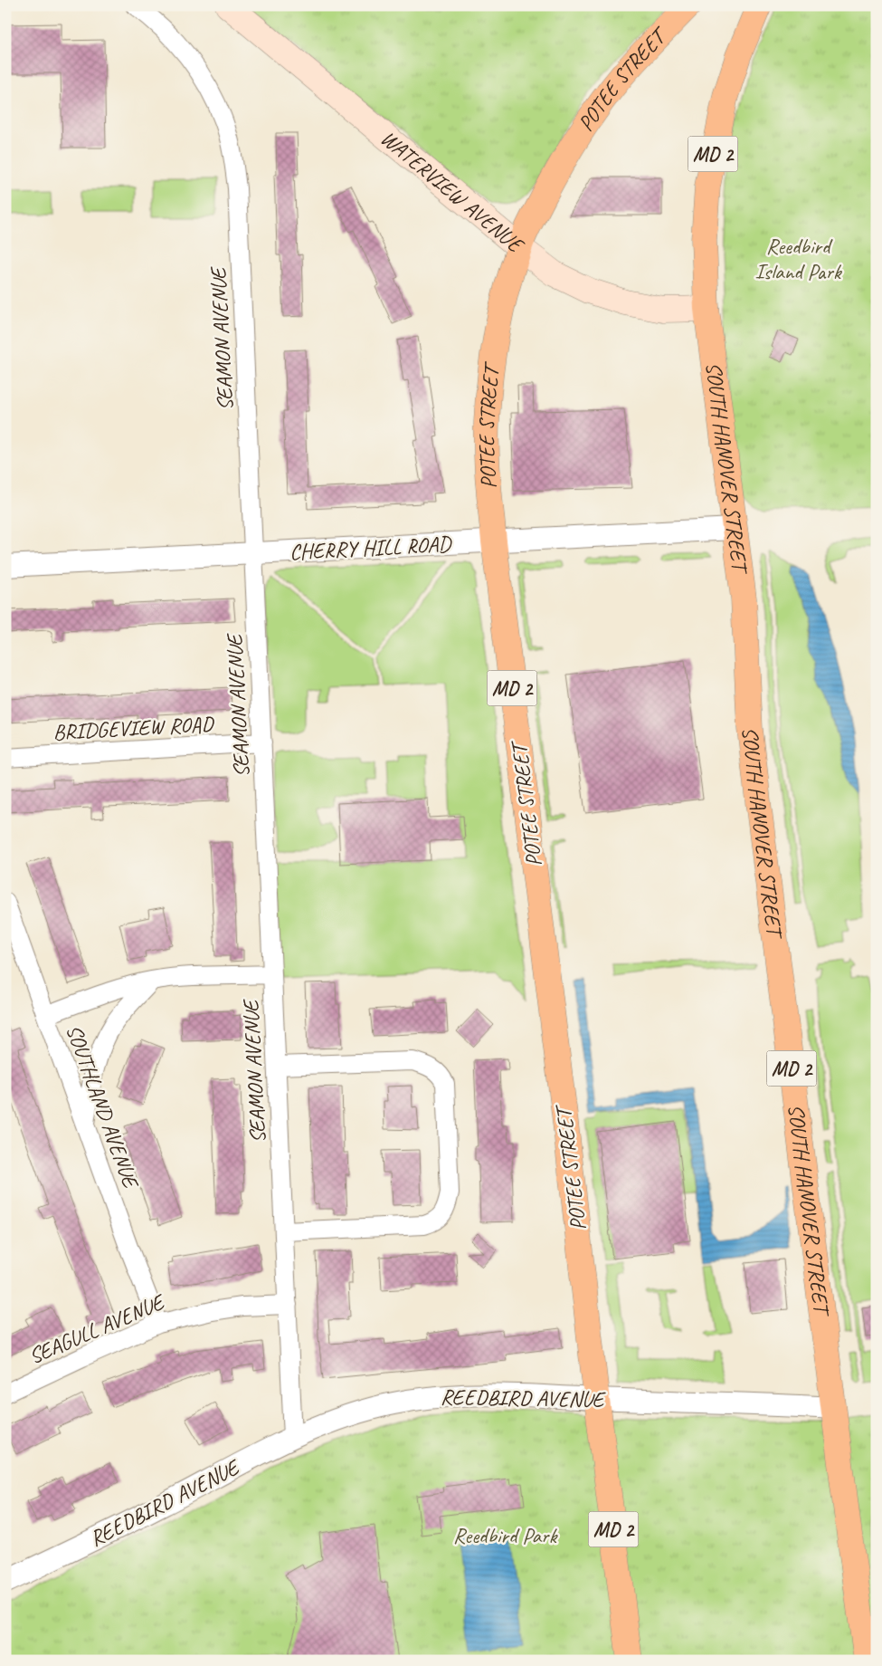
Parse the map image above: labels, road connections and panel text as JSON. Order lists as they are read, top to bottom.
{
  "streets": {
    "main road": [
      "POTEE STREET",
      "MD 2",
      "WATERVIEW AVENUE",
      "SOUTH HANOVER STREET"
    ],
    "street": [
      "SEAMON AVENUE",
      "CHERRY HILL ROAD",
      "BRIDGEVIEW ROAD",
      "SOUTHLAND AVENUE",
      "SEAGULL AVENUE",
      "REEDBIRD AVENUE"
    ]
  },
  "crossings": [
    ["POTEE STREET", "WATERVIEW AVENUE"],
    ["POTEE STREET", "CHERRY HILL ROAD"],
    ["POTEE STREET", "REEDBIRD AVENUE"],
    ["WATERVIEW AVENUE", "SOUTH HANOVER STREET"],
    ["SEAMON AVENUE", "CHERRY HILL ROAD"],
    ["SEAMON AVENUE", "BRIDGEVIEW ROAD"],
    ["SEAMON AVENUE", "SEAGULL AVENUE"],
    ["SEAMON AVENUE", "REEDBIRD AVENUE"],
    ["SOUTH HANOVER STREET", "CHERRY HILL ROAD"],
    ["SOUTH HANOVER STREET", "REEDBIRD AVENUE"],
    ["SOUTHLAND AVENUE", "SEAGULL AVENUE"]
  ],
  "parks": ["Reedbird Island Park", "Reedbird Park"]
}
